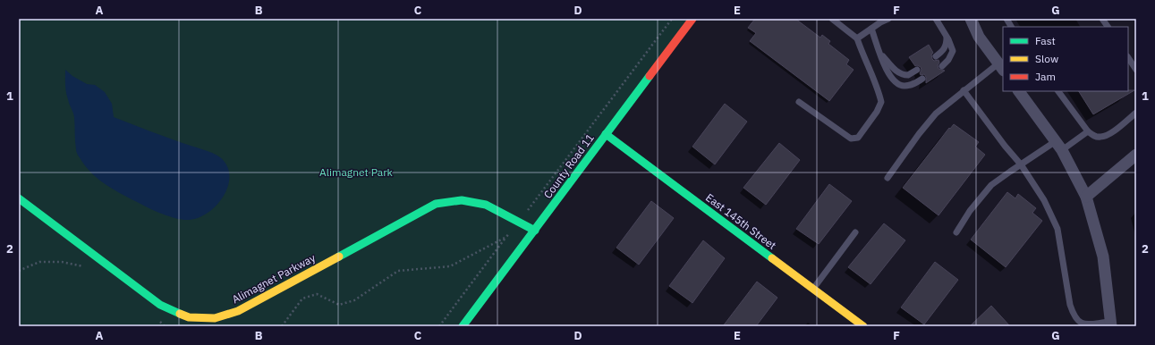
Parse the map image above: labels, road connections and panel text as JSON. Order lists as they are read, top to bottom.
{
  "streets": {
    "street": ["County Road 11", "East 145th Street", "Alimagnet Parkway"]
  },
  "crossings": [
    ["County Road 11", "East 145th Street"],
    ["County Road 11", "Alimagnet Parkway"]
  ],
  "parks": ["Alimagnet Park"],
  "legend": ["Fast", "Slow", "Jam"],
  "grid": {
    "columns": [
      "A",
      "B",
      "C",
      "D",
      "E",
      "F",
      "G"
    ],
    "rows": ["1", "2"]
  }
}
